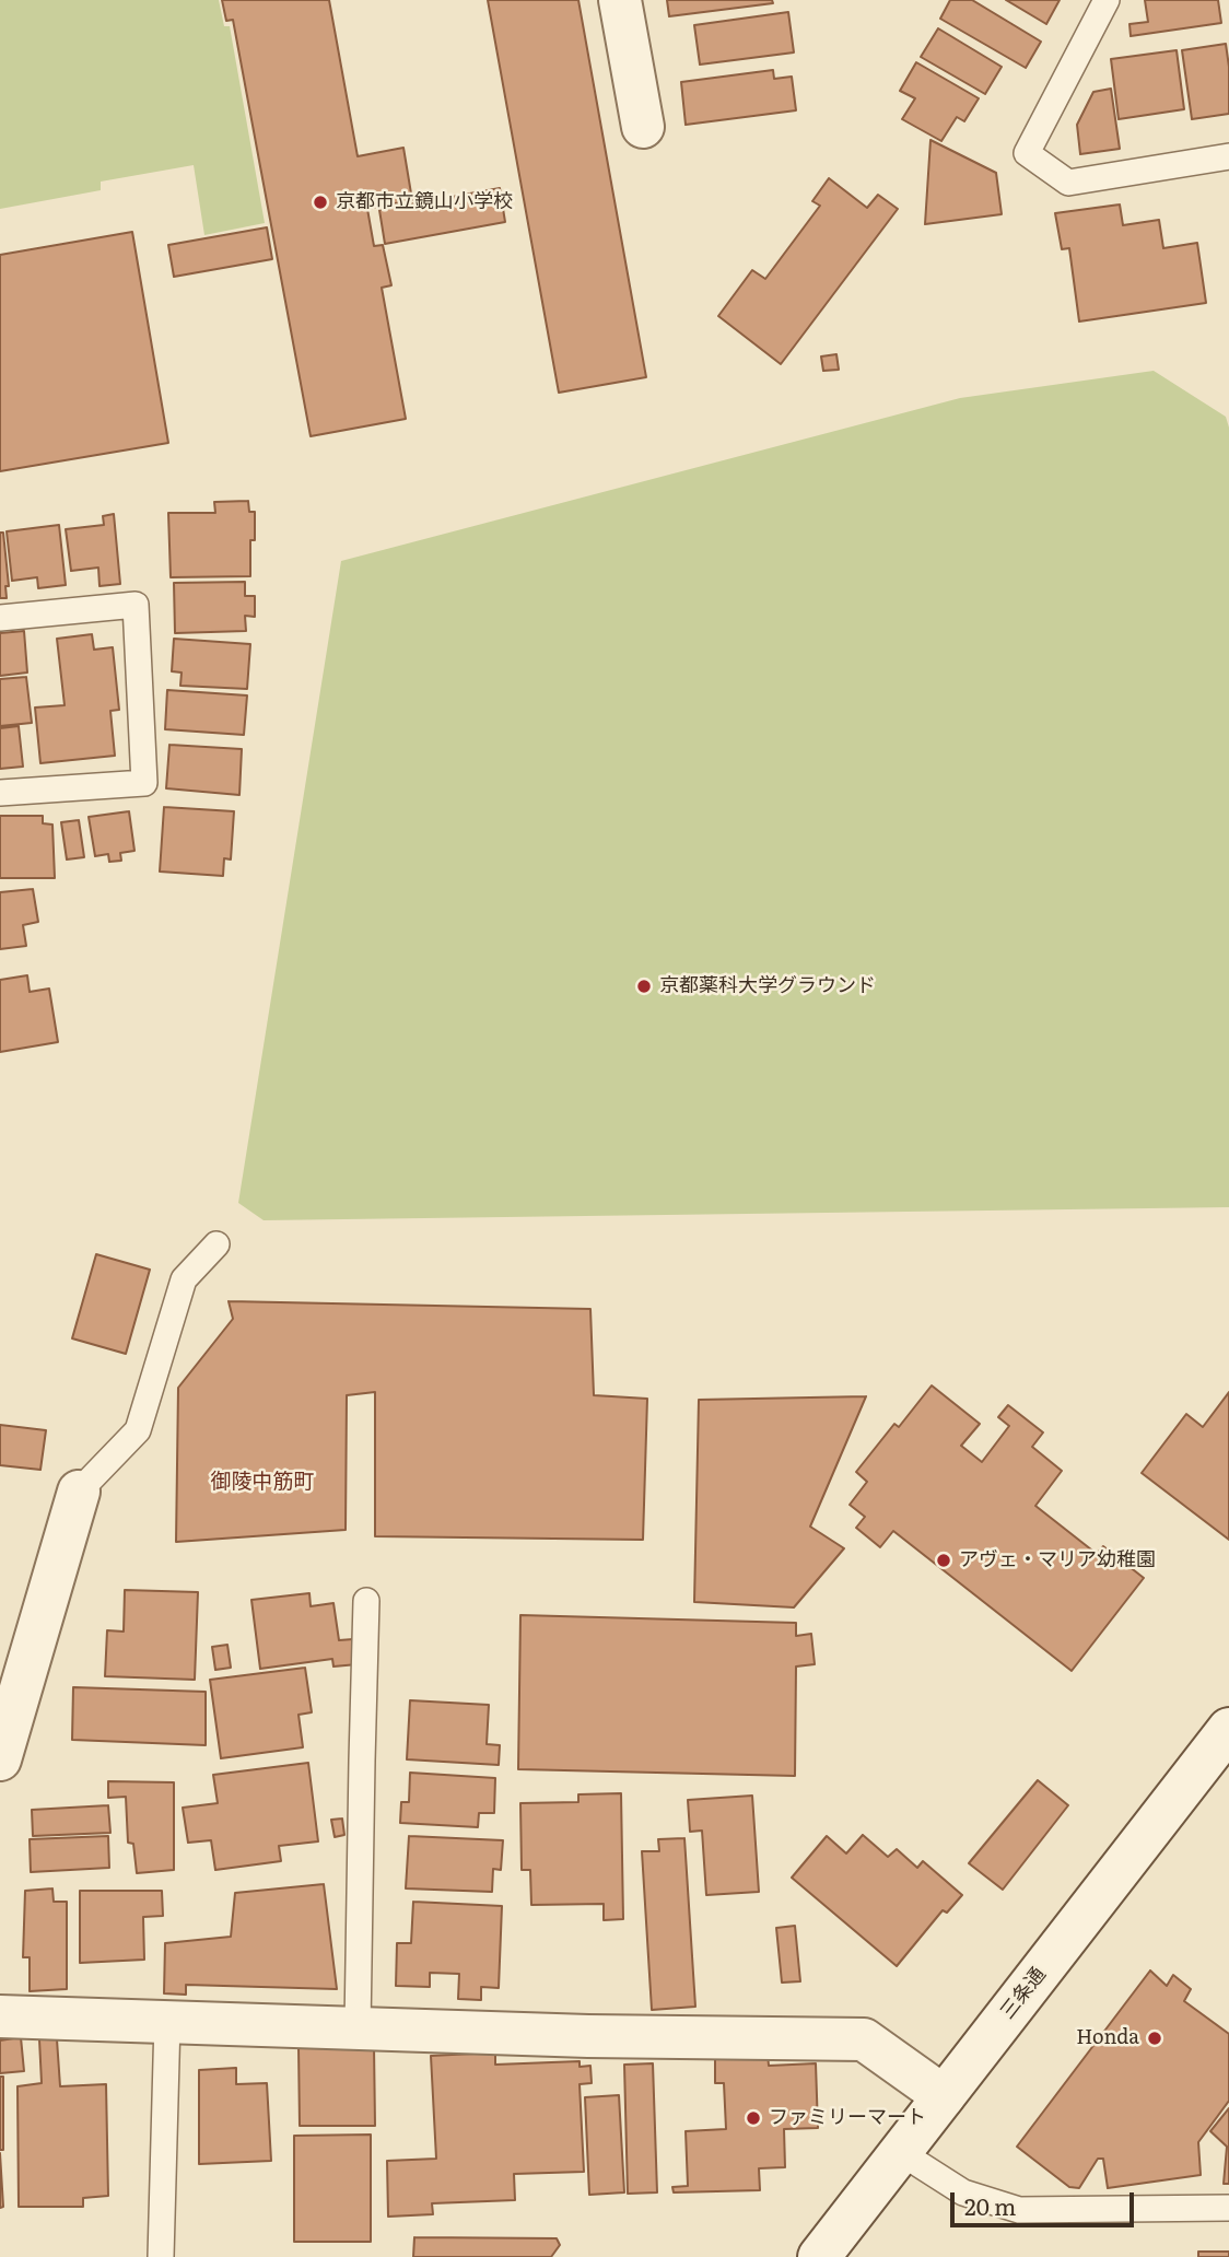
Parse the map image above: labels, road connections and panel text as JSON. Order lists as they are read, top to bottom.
{
  "streets": {
    "street": ["三条通"]
  },
  "districts": ["御陵中筋町"],
  "places": [
    "京都市立鏡山小学校",
    "京都薬科大学グラウンド",
    "アヴェ・マリア幼稚園",
    "Honda",
    "ファミリーマート"
  ],
  "scale_bar": "20 m"
}
